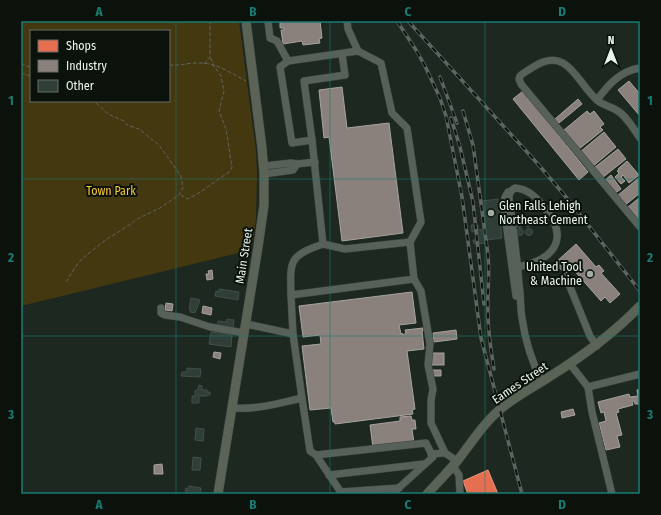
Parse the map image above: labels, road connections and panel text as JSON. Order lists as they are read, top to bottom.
{
  "streets": {
    "main road": ["Main Street", "Eames Street"]
  },
  "parks": ["Town Park"],
  "places": ["Glen Falls Lehigh Northeast Cement", "United Tool & Machine"],
  "legend": ["Shops", "Industry", "Other"],
  "north": "top",
  "grid": {
    "columns": [
      "A",
      "B",
      "C",
      "D"
    ],
    "rows": ["1", "2", "3"]
  }
}
